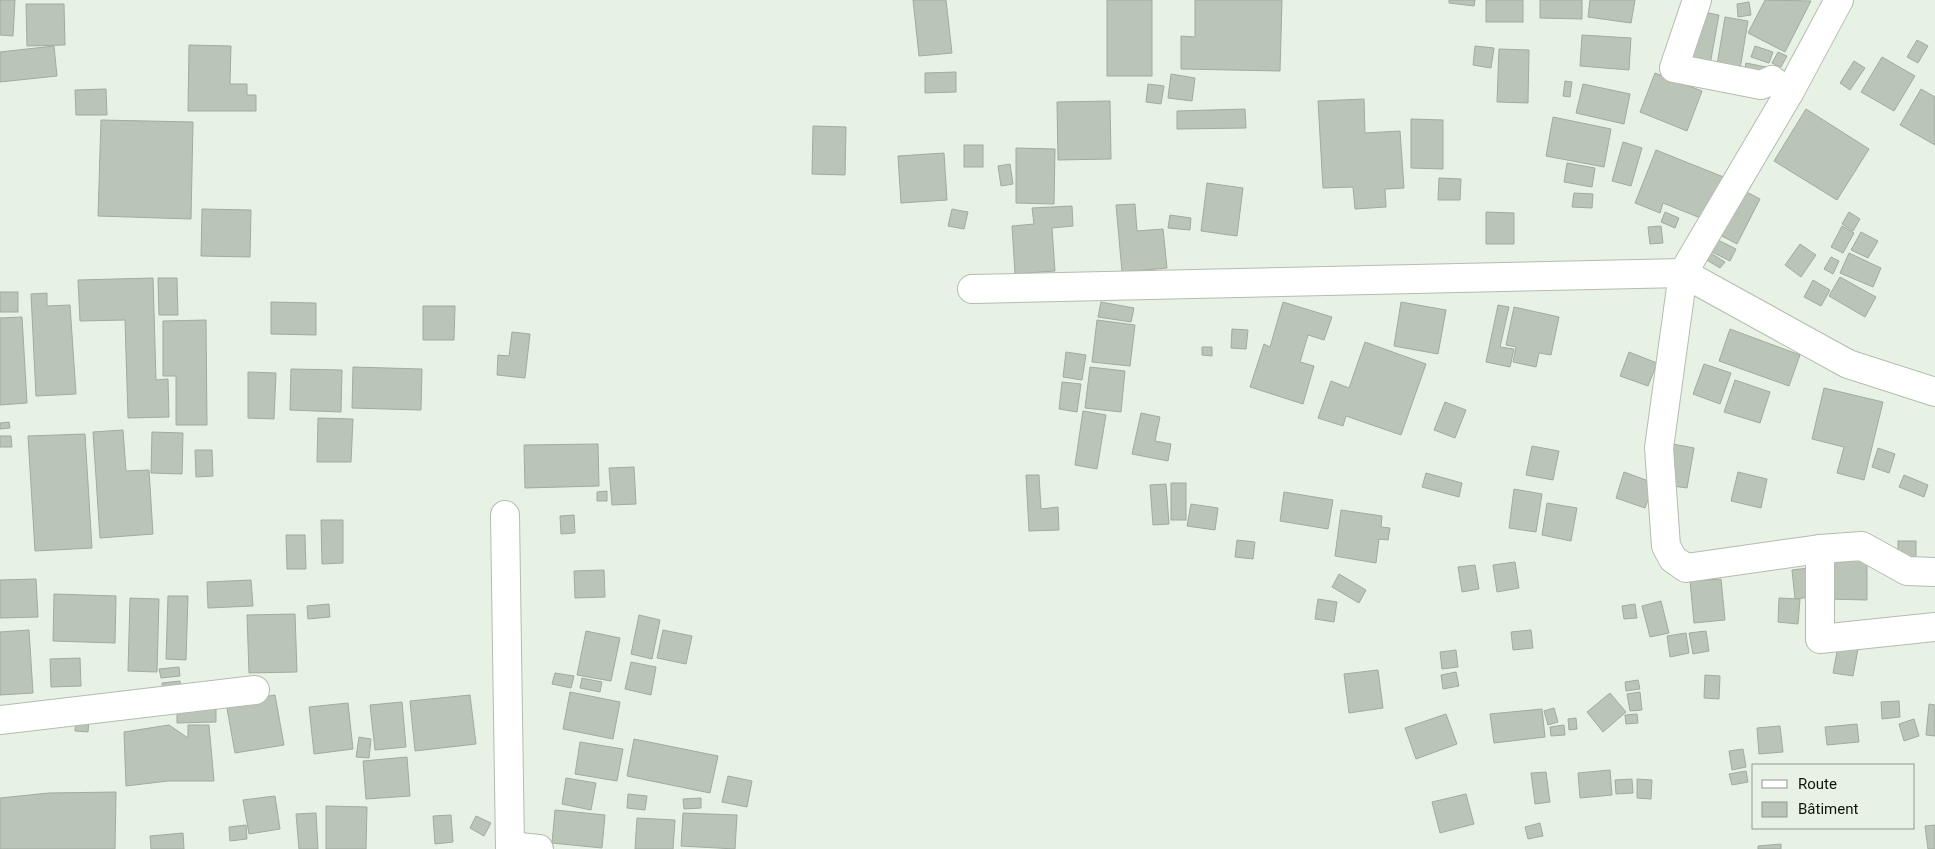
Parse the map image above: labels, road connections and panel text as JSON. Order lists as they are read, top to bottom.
{
  "legend": ["Route", "Bâtiment"]
}
